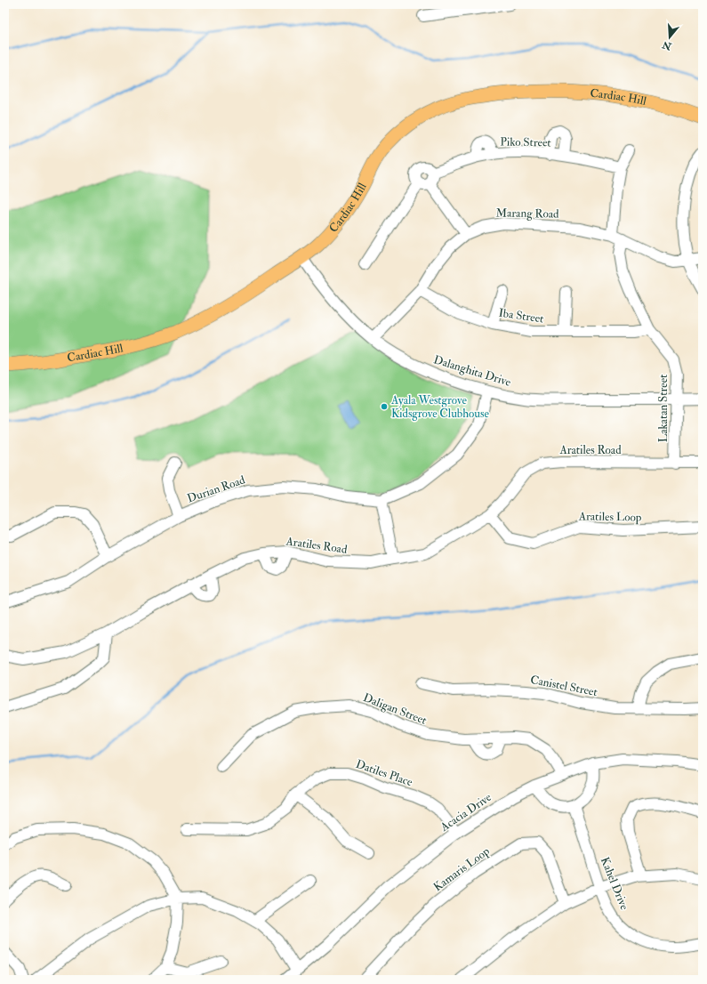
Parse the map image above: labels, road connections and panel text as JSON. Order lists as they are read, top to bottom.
{
  "streets": {
    "main road": ["Cardiac Hill"],
    "street": [
      "Piko Street",
      "Marang Road",
      "Iba Street",
      "Dalanghita Drive",
      "Lakatan Street",
      "Aratiles Road",
      "Durian Road",
      "Aratiles Loop",
      "Canistel Street",
      "Daligan Street",
      "Datiles Place",
      "Acacia Drive",
      "Kamaris Loop",
      "Kahel Drive"
    ]
  },
  "crossings": [
    ["Cardiac Hill", "Dalanghita Drive"],
    ["Piko Street", "Lakatan Street"],
    ["Marang Road", "Iba Street"],
    ["Marang Road", "Dalanghita Drive"],
    ["Marang Road", "Lakatan Street"],
    ["Iba Street", "Lakatan Street"],
    ["Dalanghita Drive", "Lakatan Street"],
    ["Dalanghita Drive", "Durian Road"],
    ["Lakatan Street", "Aratiles Road"],
    ["Aratiles Road", "Aratiles Loop"],
    ["Daligan Street", "Acacia Drive"],
    ["Datiles Place", "Acacia Drive"]
  ],
  "places": ["Ayala Westgrove Kidsgrove Clubhouse"],
  "north": "bottom"
}
